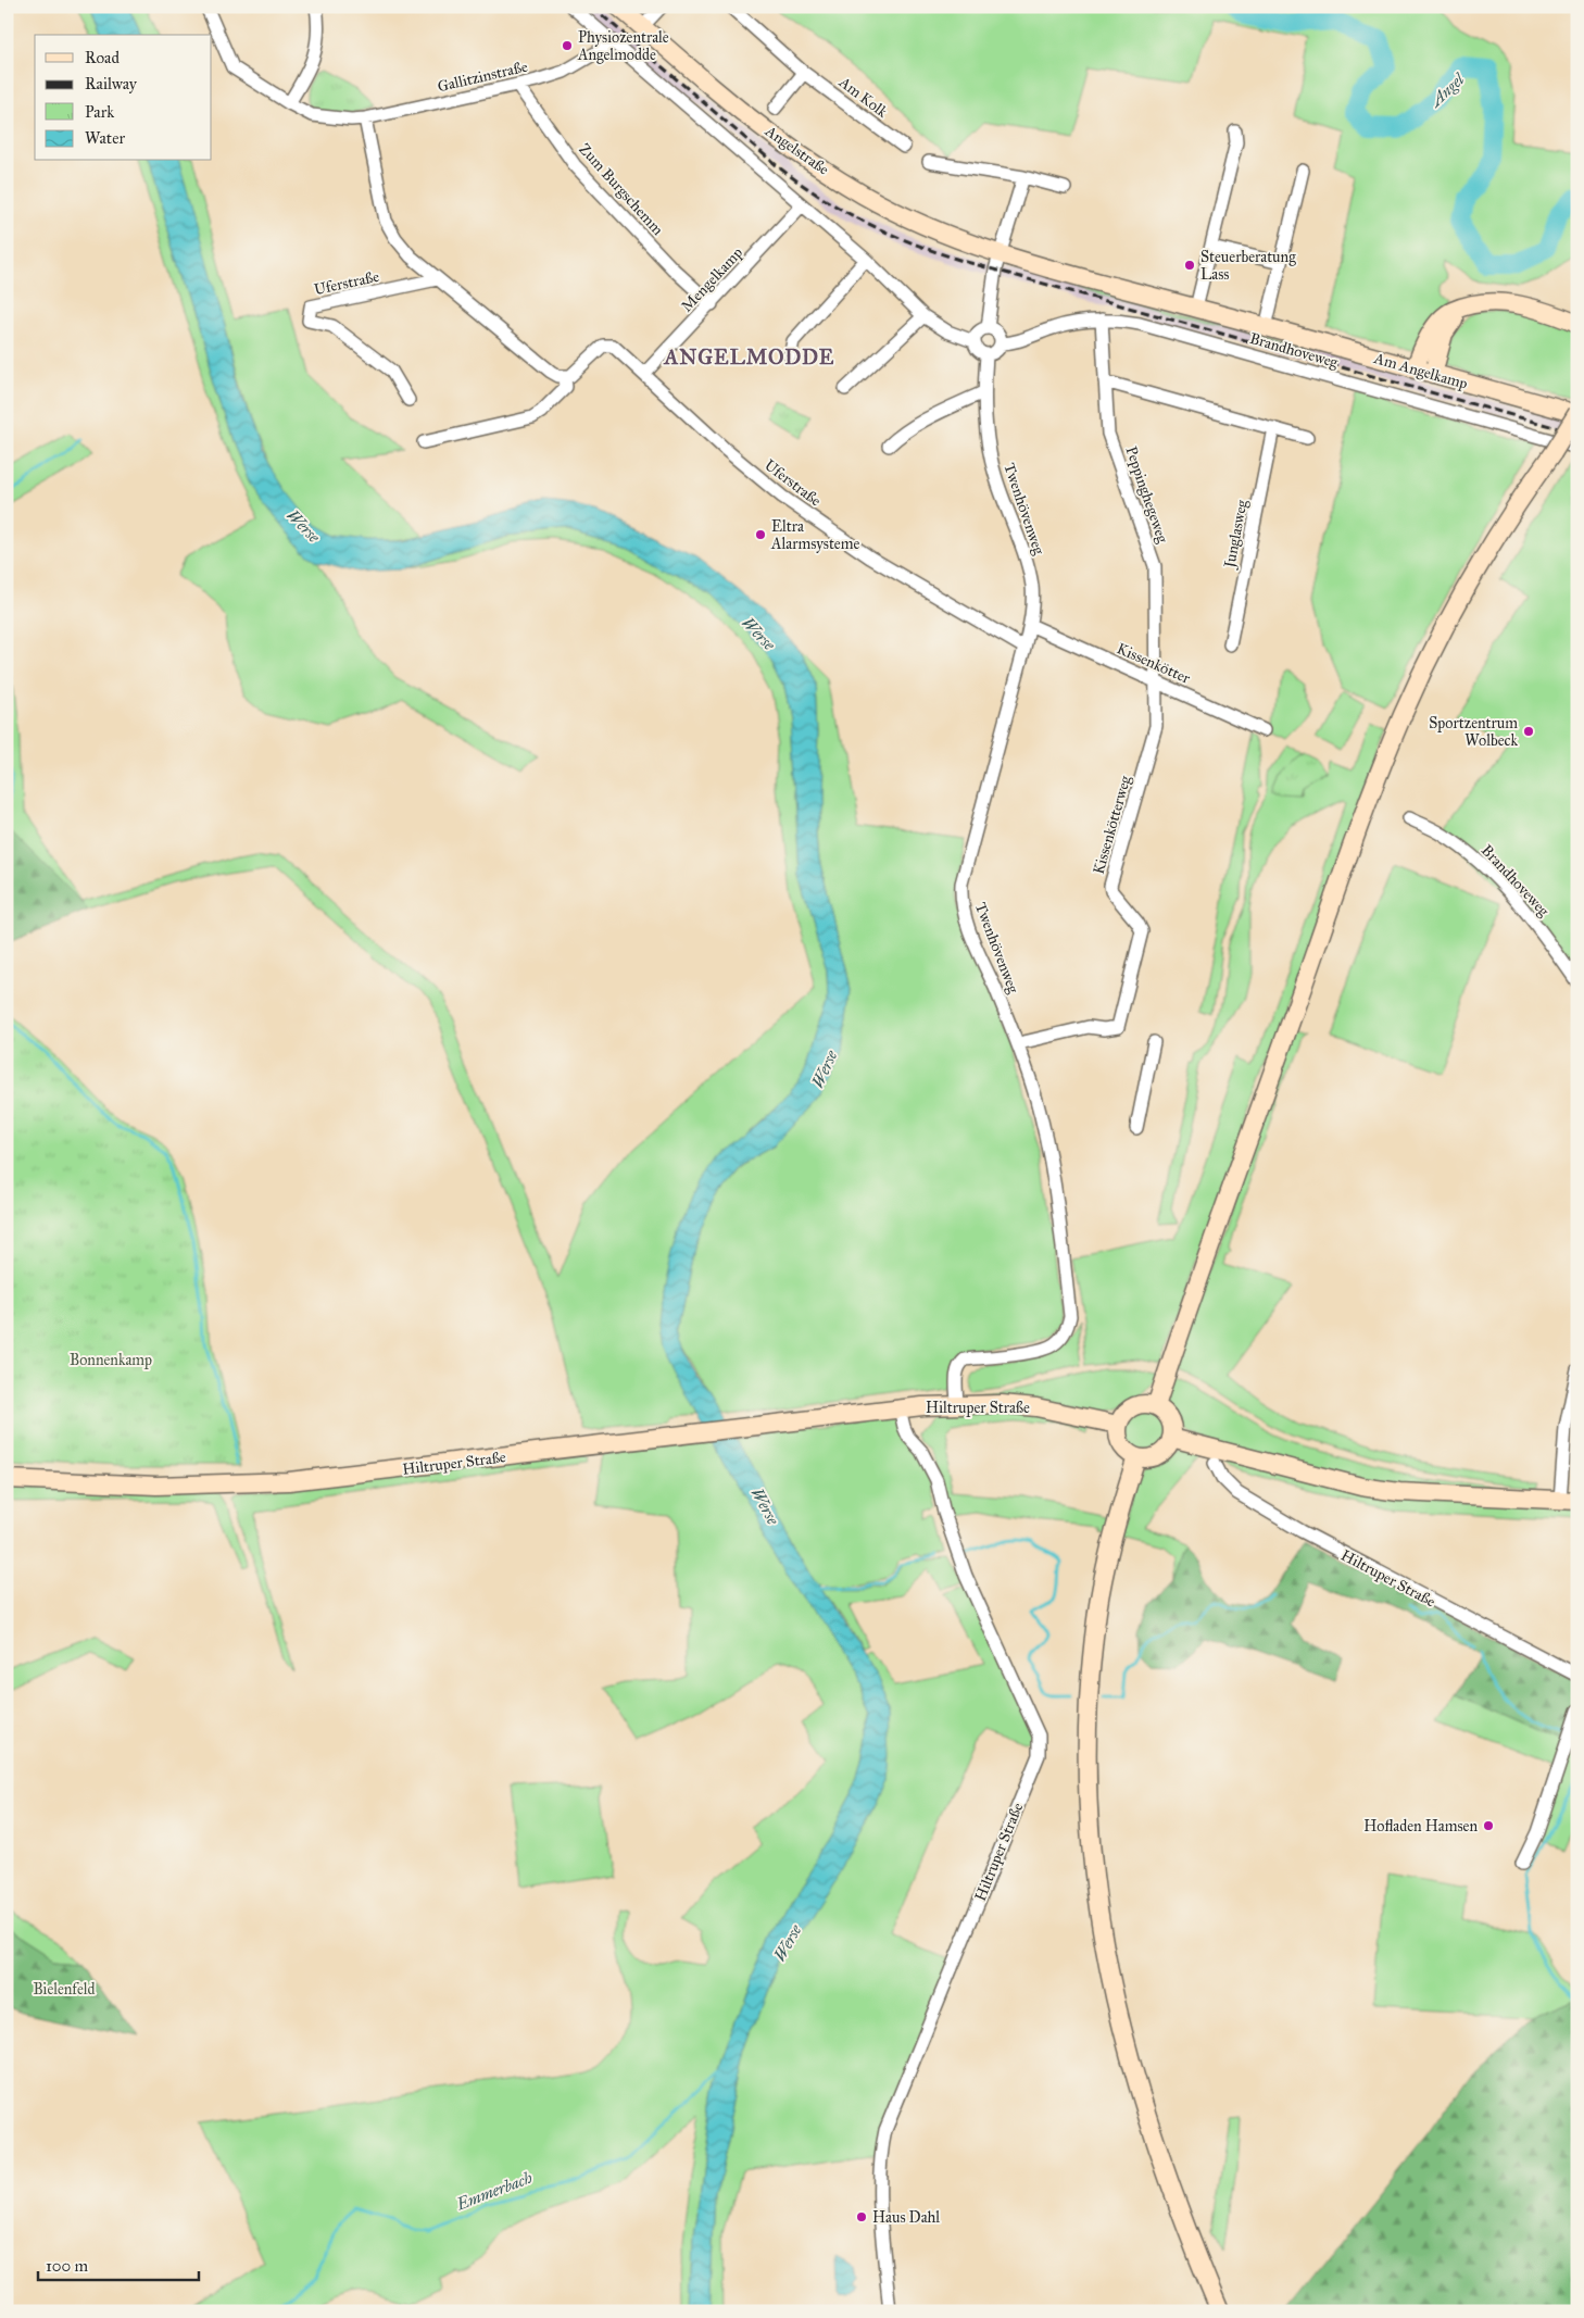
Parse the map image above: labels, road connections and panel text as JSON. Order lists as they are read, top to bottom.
{
  "streets": {
    "street": [
      "Gallitzinstraße",
      "Am Kolk",
      "Angelstraße",
      "Zum Burgschemm",
      "Mengelkamp",
      "Uferstraße",
      "Brandhoveweg",
      "Am Angelkamp",
      "Peppinghegeweg",
      "Twenhövenweg",
      "Junglasweg",
      "Kissenkötter",
      "Kissenkötterweg",
      "Hiltruper Straße"
    ]
  },
  "crossings": [
    ["Gallitzinstraße", "Zum Burgschemm"],
    ["Angelstraße", "Am Angelkamp"],
    ["Zum Burgschemm", "Mengelkamp"],
    ["Mengelkamp", "Uferstraße"],
    ["Uferstraße", "Twenhövenweg"],
    ["Brandhoveweg", "Peppinghegeweg"],
    ["Brandhoveweg", "Twenhövenweg"],
    ["Peppinghegeweg", "Kissenkötter"],
    ["Peppinghegeweg", "Kissenkötterweg"],
    ["Twenhövenweg", "Kissenkötter"],
    ["Twenhövenweg", "Kissenkötterweg"],
    ["Twenhövenweg", "Hiltruper Straße"],
    ["Kissenkötter", "Kissenkötterweg"]
  ],
  "districts": ["ANGELMODDE"],
  "water": ["Angel", "Werse", "Emmerbach"],
  "parks": ["Bonnenkamp", "Bielenfeld"],
  "places": [
    "Physiozentrale Angelmodde",
    "Steuerberatung Lass",
    "Eltra Alarmsysteme",
    "Sportzentrum Wolbeck",
    "Hofladen Hamsen",
    "Haus Dahl"
  ],
  "legend": [
    "Road",
    "Railway",
    "Park",
    "Water"
  ],
  "scale_bar": "100 m"
}
